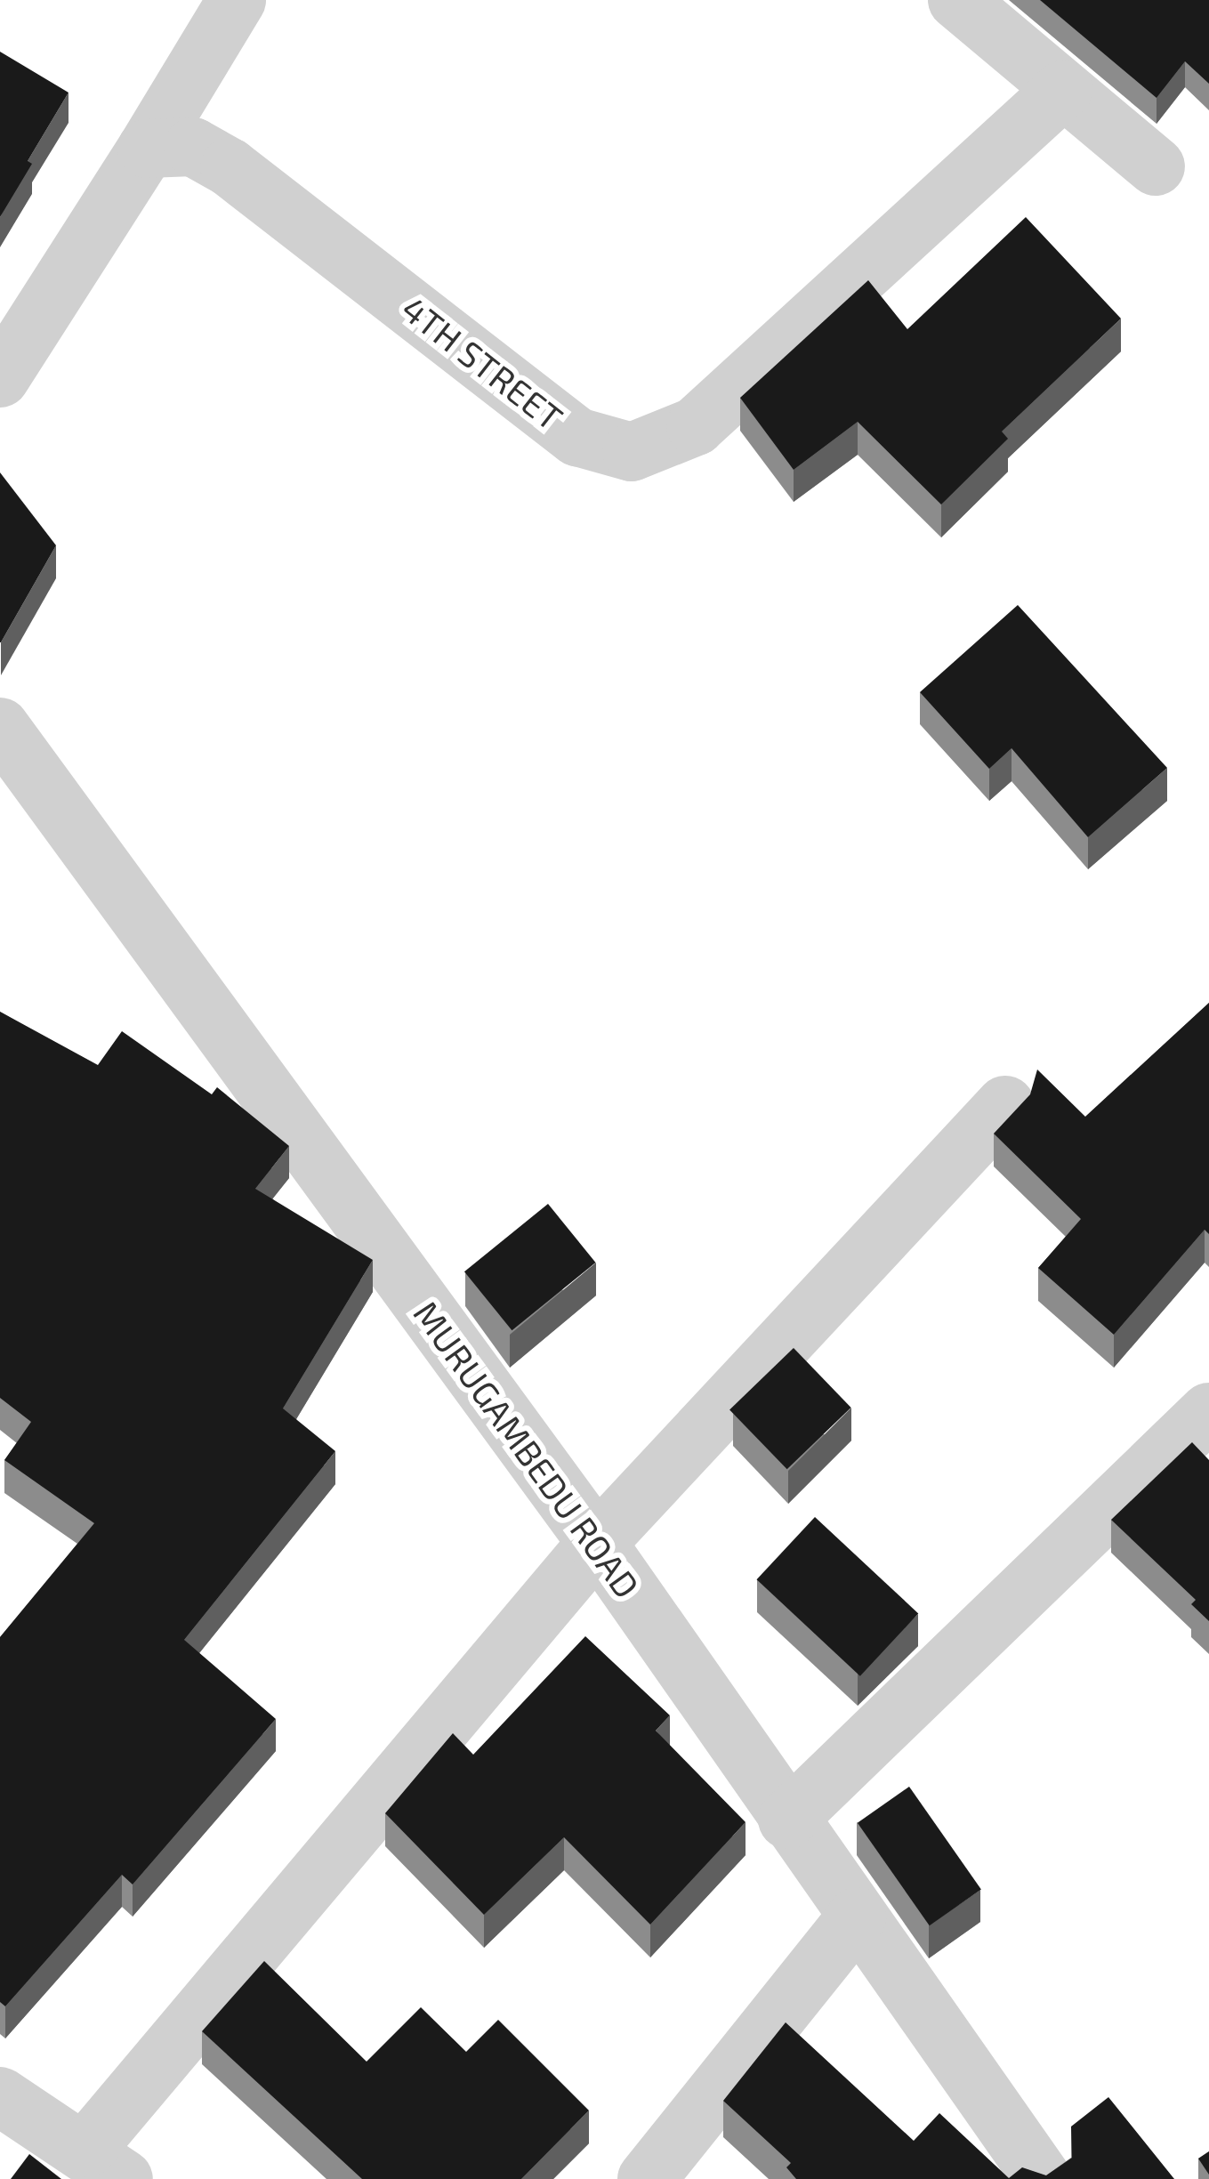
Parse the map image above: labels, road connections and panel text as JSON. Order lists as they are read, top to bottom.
{
  "streets": {
    "street": ["4TH STREET", "MURUGAMBEDU ROAD"]
  }
}
